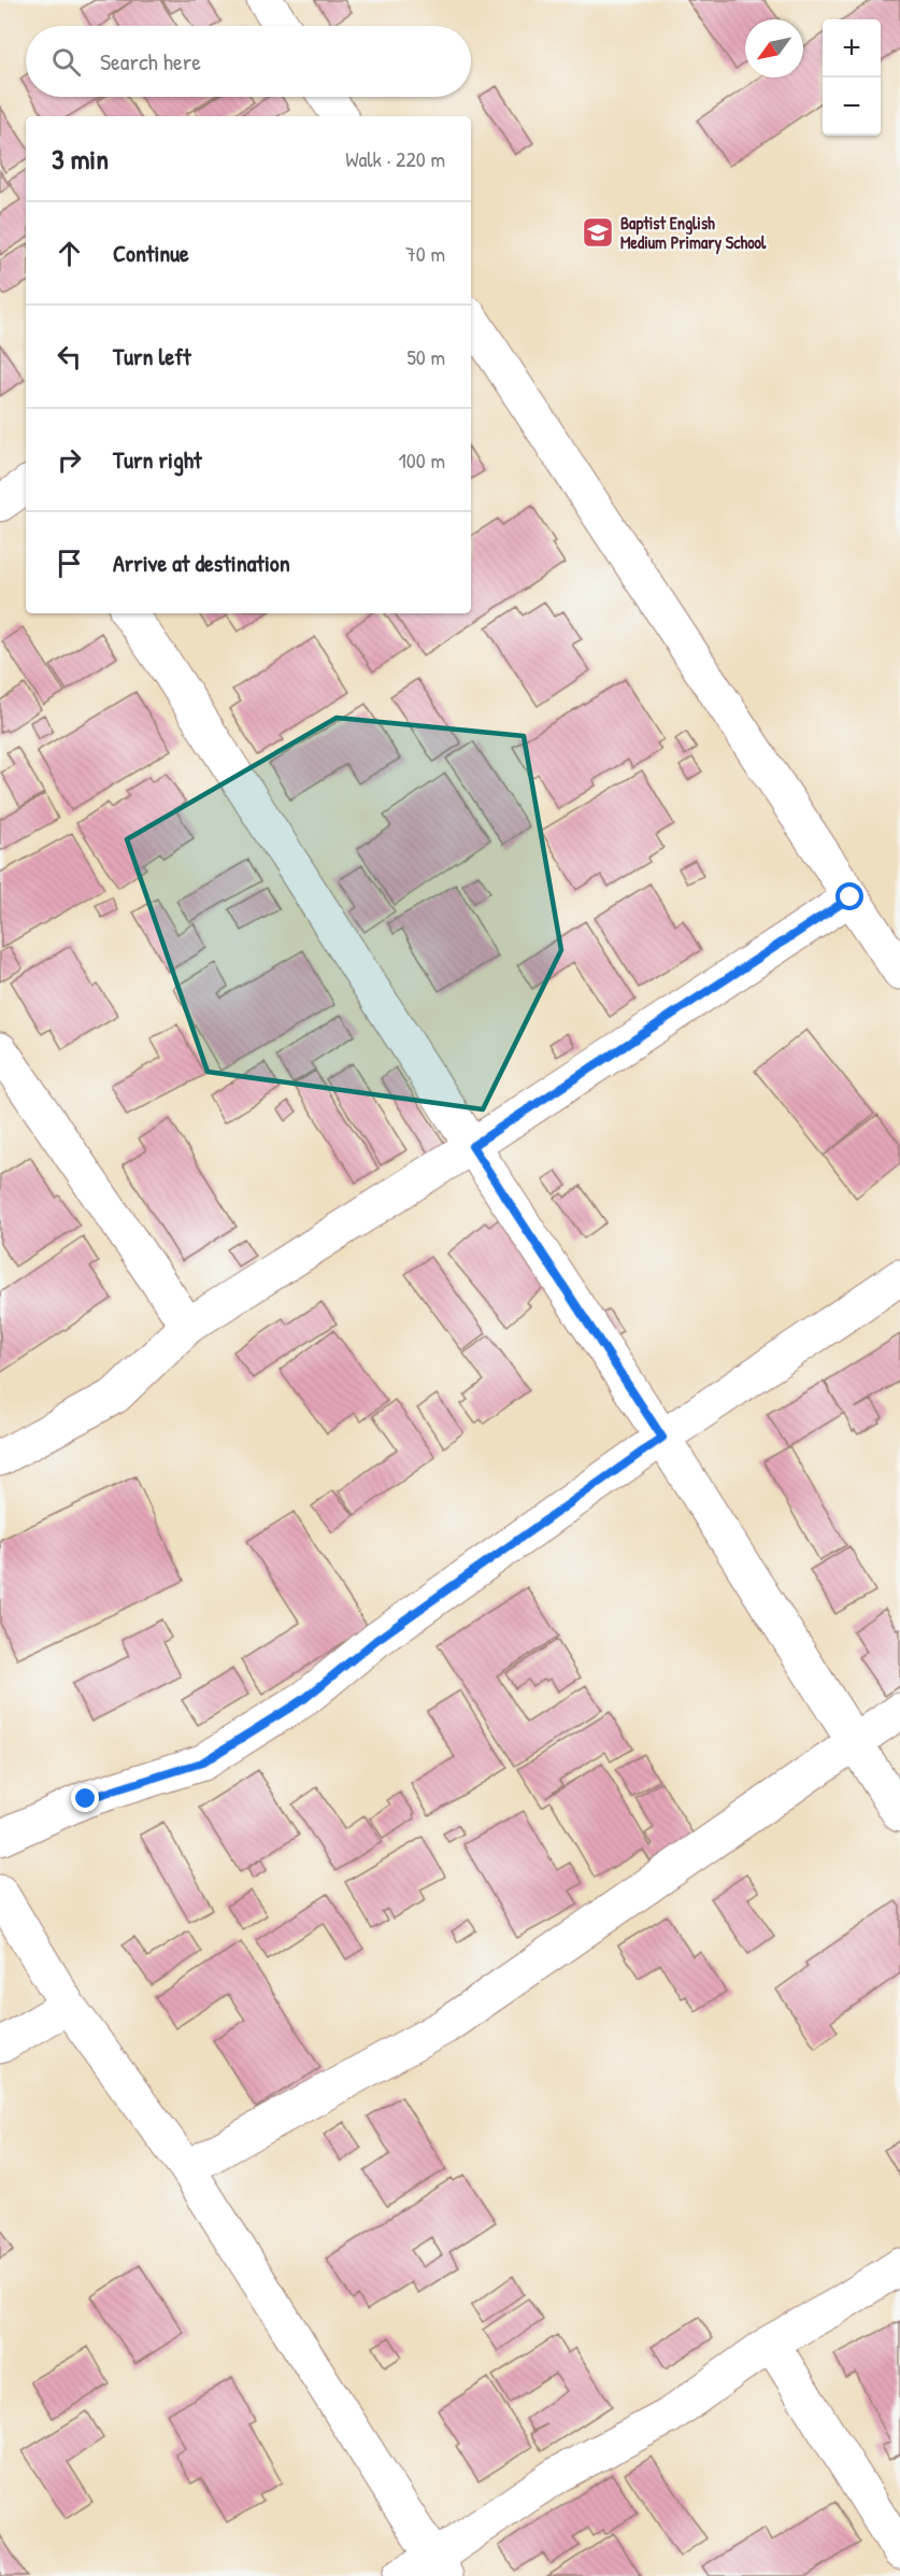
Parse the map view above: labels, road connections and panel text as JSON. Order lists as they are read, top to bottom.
{
  "places": {
    "school or university": ["Baptist English Medium Primary School"]
  },
  "north": "bottom left",
  "page": {
    "map_buttons": ["+", "−"],
    "search": "Search here",
    "heading": ["3 min", "Walk · 220 m"],
    "list": [
      ["Continue", "70 m"],
      ["Turn left", "50 m"],
      ["Turn right", "100 m"],
      "Arrive at destination"
    ]
  }
}
